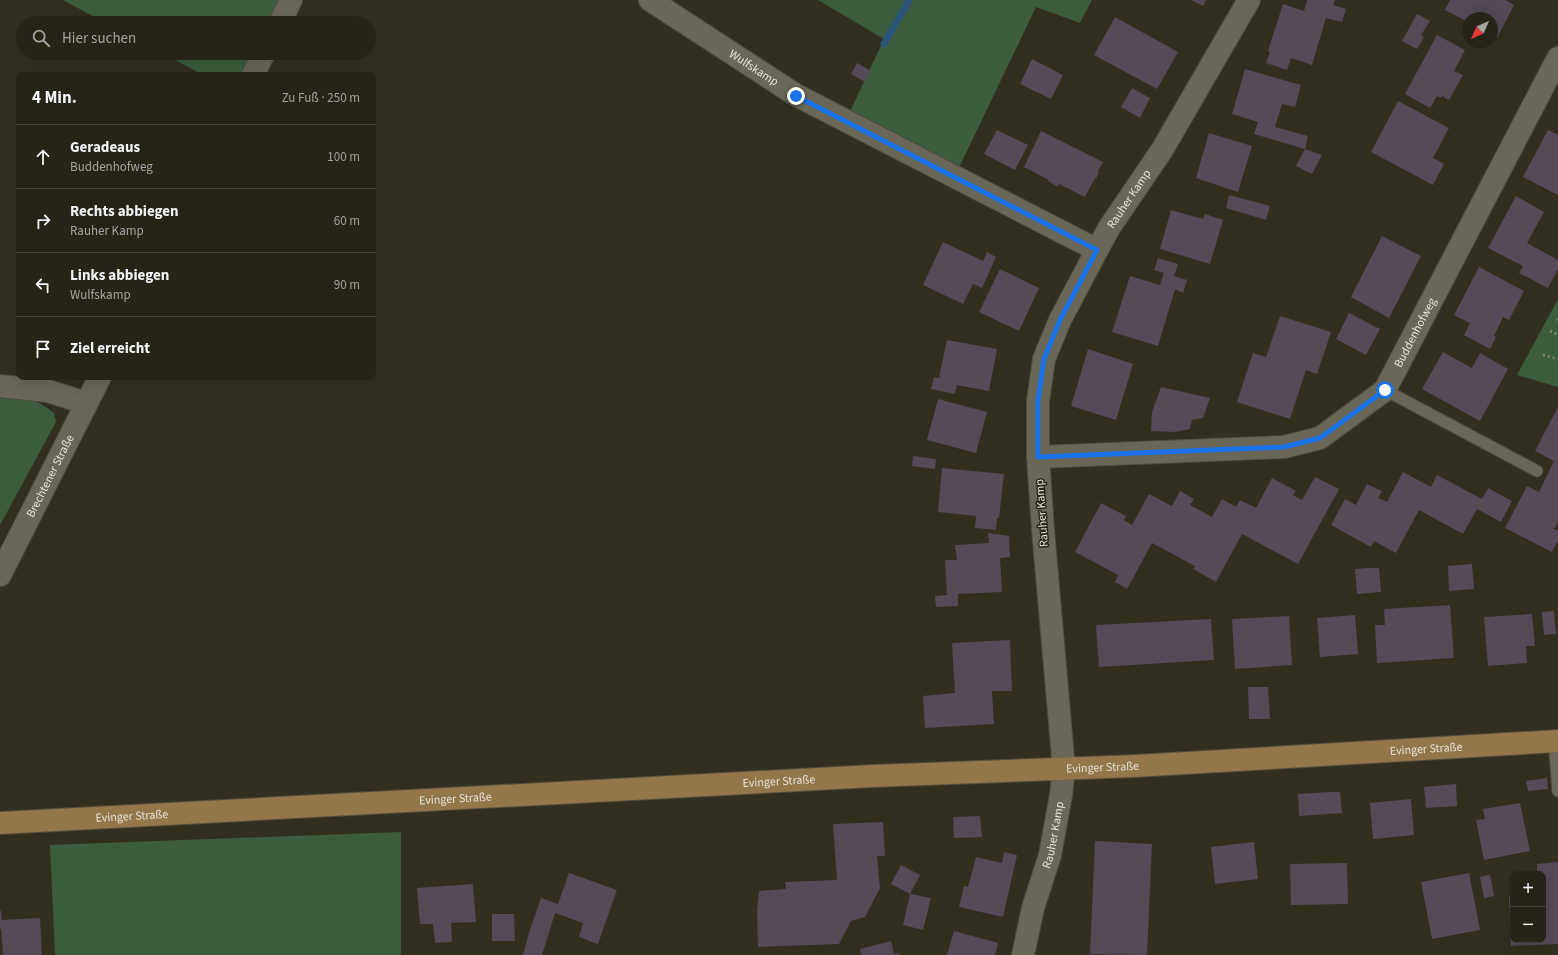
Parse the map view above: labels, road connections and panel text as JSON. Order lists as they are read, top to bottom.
{
  "streets": {
    "main road": ["Evinger Straße"],
    "street": [
      "Wulfskamp",
      "Rauher Kamp",
      "Buddenhofweg",
      "Brechtener Straße"
    ]
  },
  "crossings": [
    ["Wulfskamp", "Rauher Kamp"],
    ["Rauher Kamp", "Buddenhofweg"],
    ["Rauher Kamp", "Evinger Straße"]
  ],
  "north": "bottom left",
  "page": {
    "search": "Hier suchen",
    "heading": ["4 Min.", "Zu Fuß · 250 m"],
    "list": [
      ["Geradeaus", "Buddenhofweg", "100 m"],
      ["Rechts abbiegen", "Rauher Kamp", "60 m"],
      ["Links abbiegen", "Wulfskamp", "90 m"],
      "Ziel erreicht"
    ],
    "map_buttons": ["+", "−"]
  }
}
